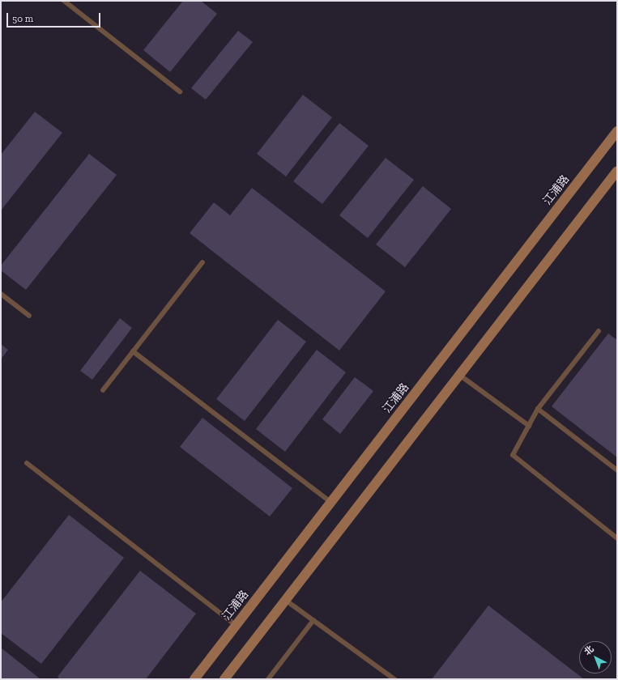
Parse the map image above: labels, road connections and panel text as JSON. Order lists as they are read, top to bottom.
{
  "streets": {
    "street": ["江浦路"]
  },
  "scale_bar": "50 m",
  "north": "top left"
}
